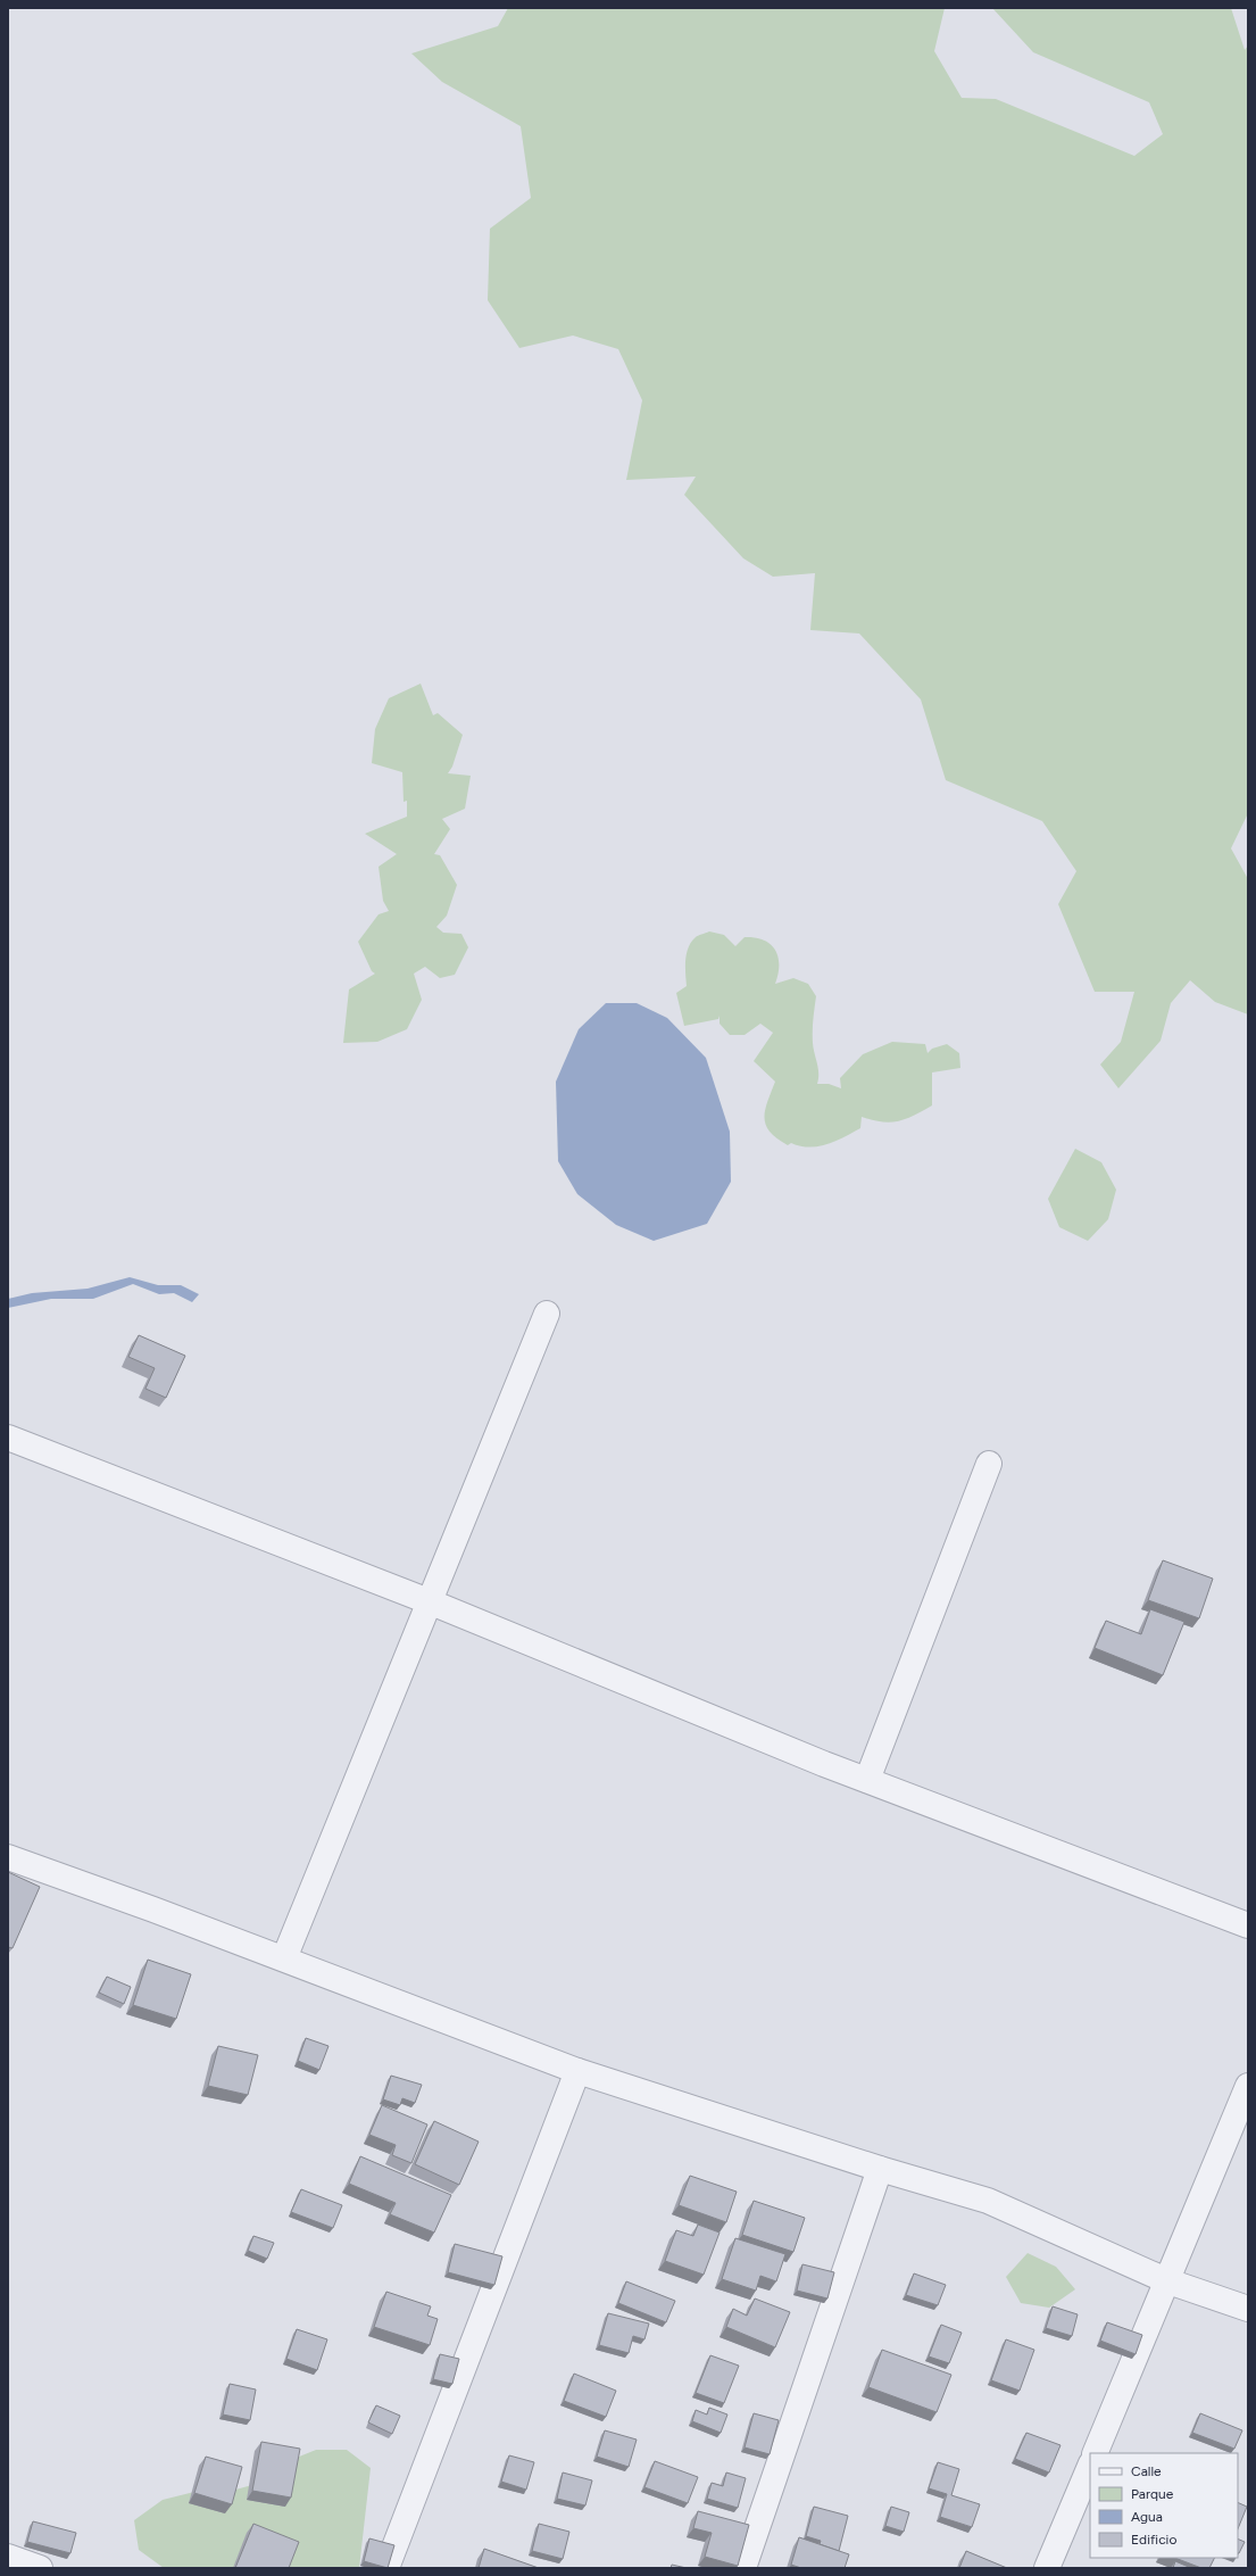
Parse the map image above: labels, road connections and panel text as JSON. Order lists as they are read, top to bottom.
{
  "legend": [
    "Calle",
    "Parque",
    "Agua",
    "Edificio"
  ]
}
